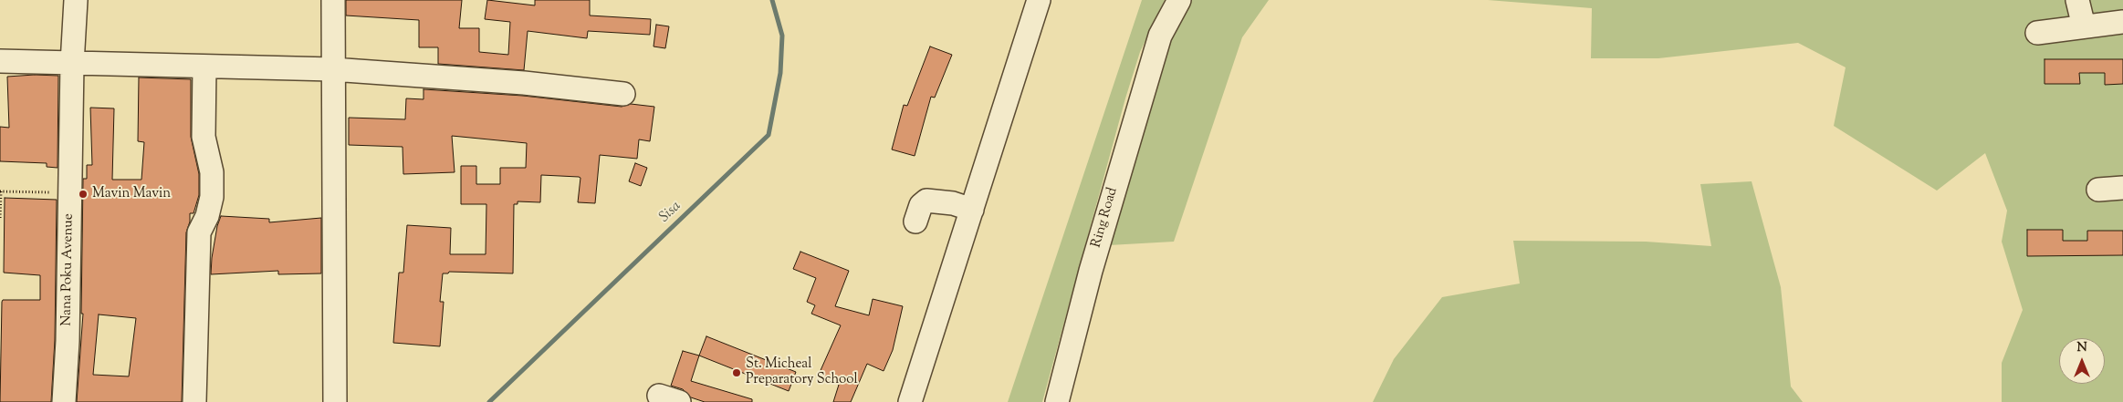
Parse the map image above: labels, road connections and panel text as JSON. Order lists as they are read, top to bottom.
{
  "streets": {
    "street": ["Ring Road", "Nana Poku Avenue"]
  },
  "water": ["Sisa"],
  "places": ["Mavin Mavin", "St. Micheal Preparatory School"],
  "north": "top"
}
